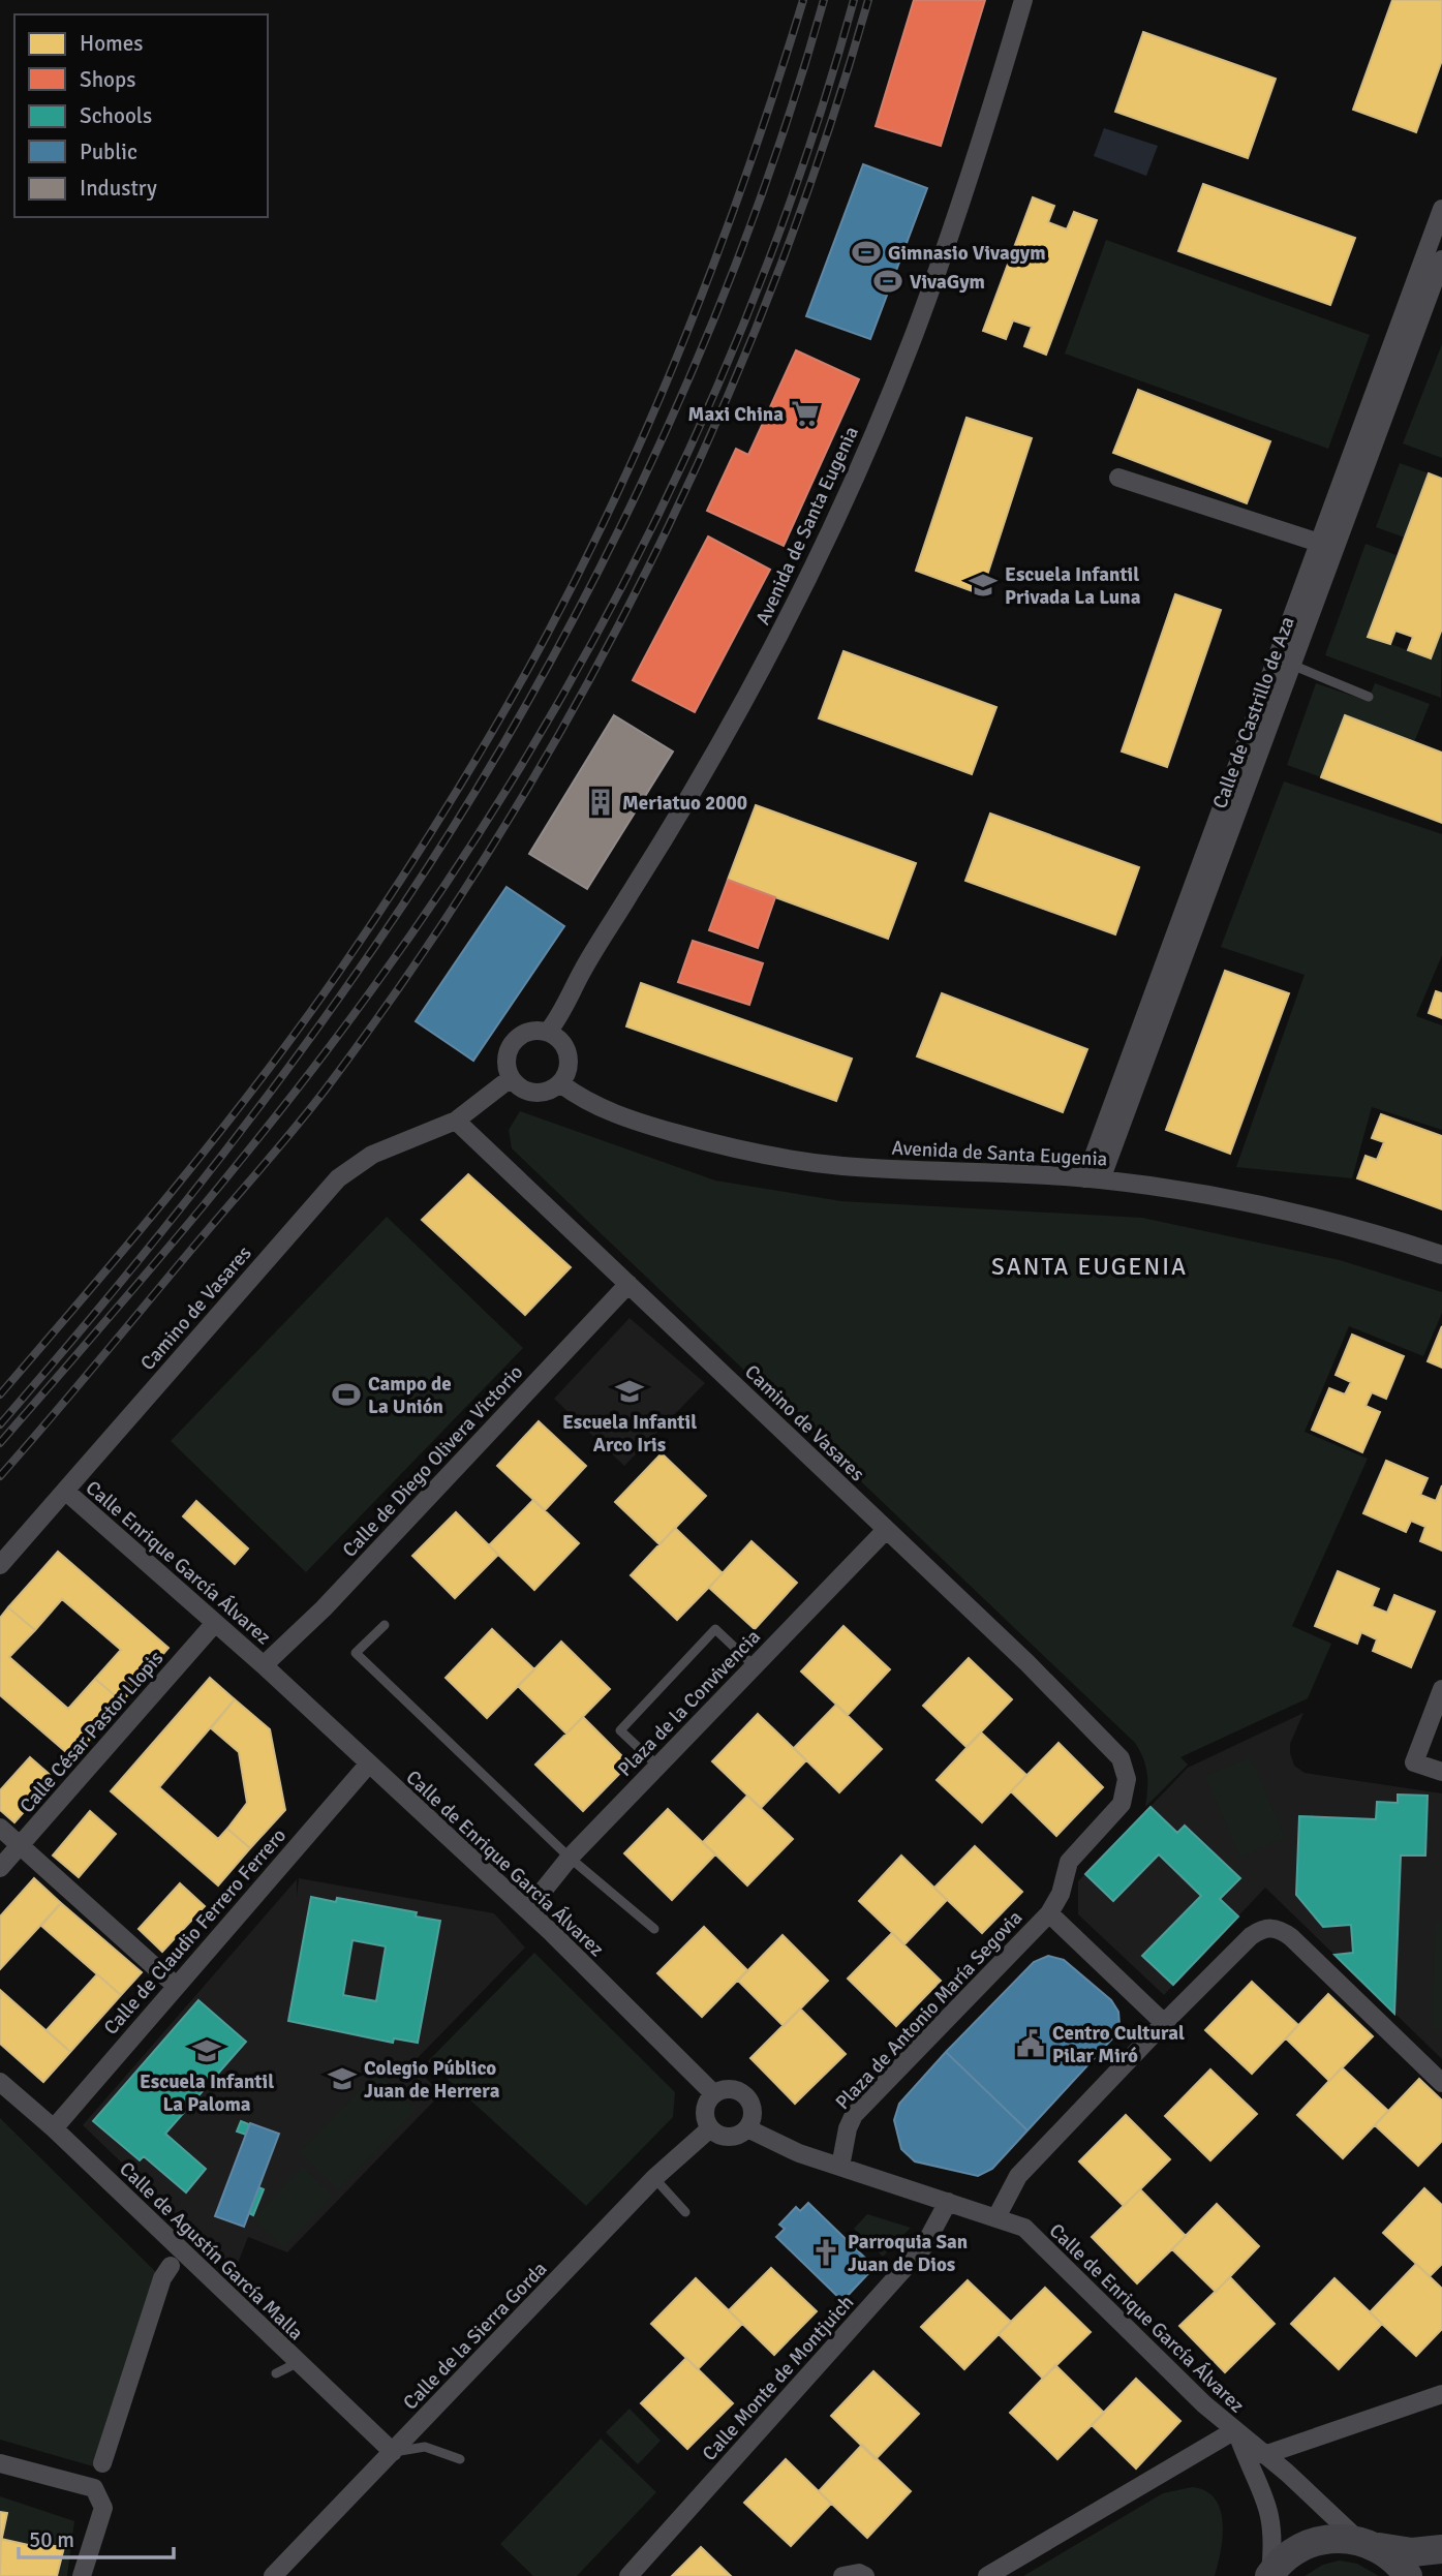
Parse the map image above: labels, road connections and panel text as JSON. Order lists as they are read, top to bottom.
{
  "streets": {
    "street": [
      "Avenida de Santa Eugenia",
      "Calle de Castrillo de Aza",
      "Camino de Vasares",
      "Calle de Diego Olivera Victorio",
      "Calle Enrique García Álvarez",
      "Plaza de la Convivencia",
      "Calle César Pastor Llopis",
      "Calle de Enrique García Álvarez",
      "Calle de Claudio Ferrero Ferrero",
      "Plaza de Antonio María Segovia",
      "Calle de Agustín García Malla",
      "Calle de la Sierra Gorda",
      "Calle Monte de Montjuich"
    ]
  },
  "crossings": [
    ["Avenida de Santa Eugenia", "Calle de Castrillo de Aza"],
    ["Avenida de Santa Eugenia", "Camino de Vasares"],
    ["Camino de Vasares", "Calle de Diego Olivera Victorio"],
    ["Camino de Vasares", "Calle Enrique García Álvarez"],
    ["Camino de Vasares", "Plaza de la Convivencia"],
    ["Camino de Vasares", "Plaza de Antonio María Segovia"],
    ["Calle de Diego Olivera Victorio", "Calle Enrique García Álvarez"],
    ["Calle de Diego Olivera Victorio", "Calle de Enrique García Álvarez"],
    ["Calle Enrique García Álvarez", "Calle César Pastor Llopis"],
    ["Calle Enrique García Álvarez", "Calle de Enrique García Álvarez"],
    ["Plaza de la Convivencia", "Calle de Enrique García Álvarez"],
    ["Calle de Enrique García Álvarez", "Calle de Claudio Ferrero Ferrero"],
    ["Calle de Enrique García Álvarez", "Plaza de Antonio María Segovia"],
    ["Calle de Enrique García Álvarez", "Calle de la Sierra Gorda"],
    ["Calle de Enrique García Álvarez", "Calle Monte de Montjuich"],
    ["Calle de Claudio Ferrero Ferrero", "Calle de Agustín García Malla"],
    ["Calle de Agustín García Malla", "Calle de la Sierra Gorda"]
  ],
  "districts": ["SANTA EUGENIA"],
  "places": {
    "sports": ["Gimnasio Vivagym", "VivaGym", "Campo de La Unión"],
    "supermarket": ["Maxi China"],
    "school or university": [
      "Escuela Infantil Privada La Luna",
      "Escuela Infantil Arco Iris",
      "Escuela Infantil La Paloma",
      "Colegio Público Juan de Herrera"
    ],
    "building": ["Meriatuo 2000"],
    "public building": ["Centro Cultural Pilar Miró"],
    "church": ["Parroquia San Juan de Dios"]
  },
  "legend": [
    "Homes",
    "Shops",
    "Schools",
    "Public",
    "Industry"
  ],
  "scale_bar": "50 m"
}
